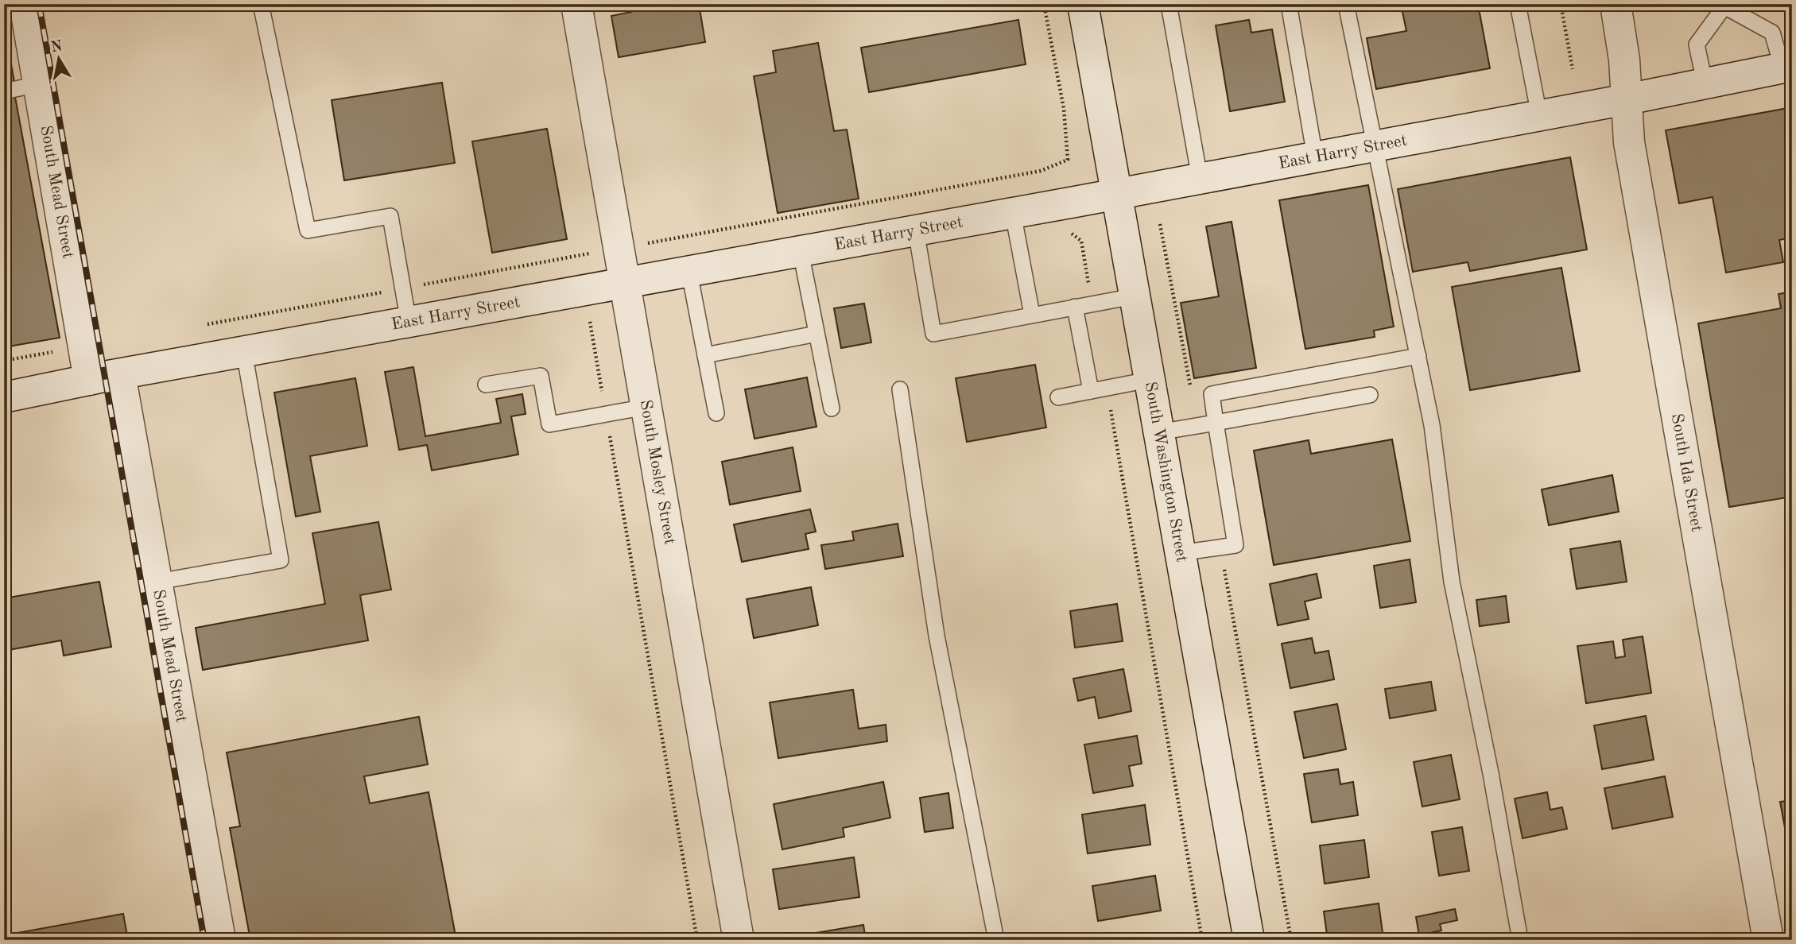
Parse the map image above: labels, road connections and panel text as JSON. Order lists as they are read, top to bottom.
{
  "streets": {
    "street": [
      "East Harry Street",
      "South Mead Street",
      "South Mosley Street",
      "South Washington Street",
      "South Ida Street"
    ]
  },
  "crossings": [
    ["East Harry Street", "South Mead Street"],
    ["East Harry Street", "South Mosley Street"],
    ["East Harry Street", "South Washington Street"],
    ["East Harry Street", "South Ida Street"]
  ],
  "north": "top"
}
